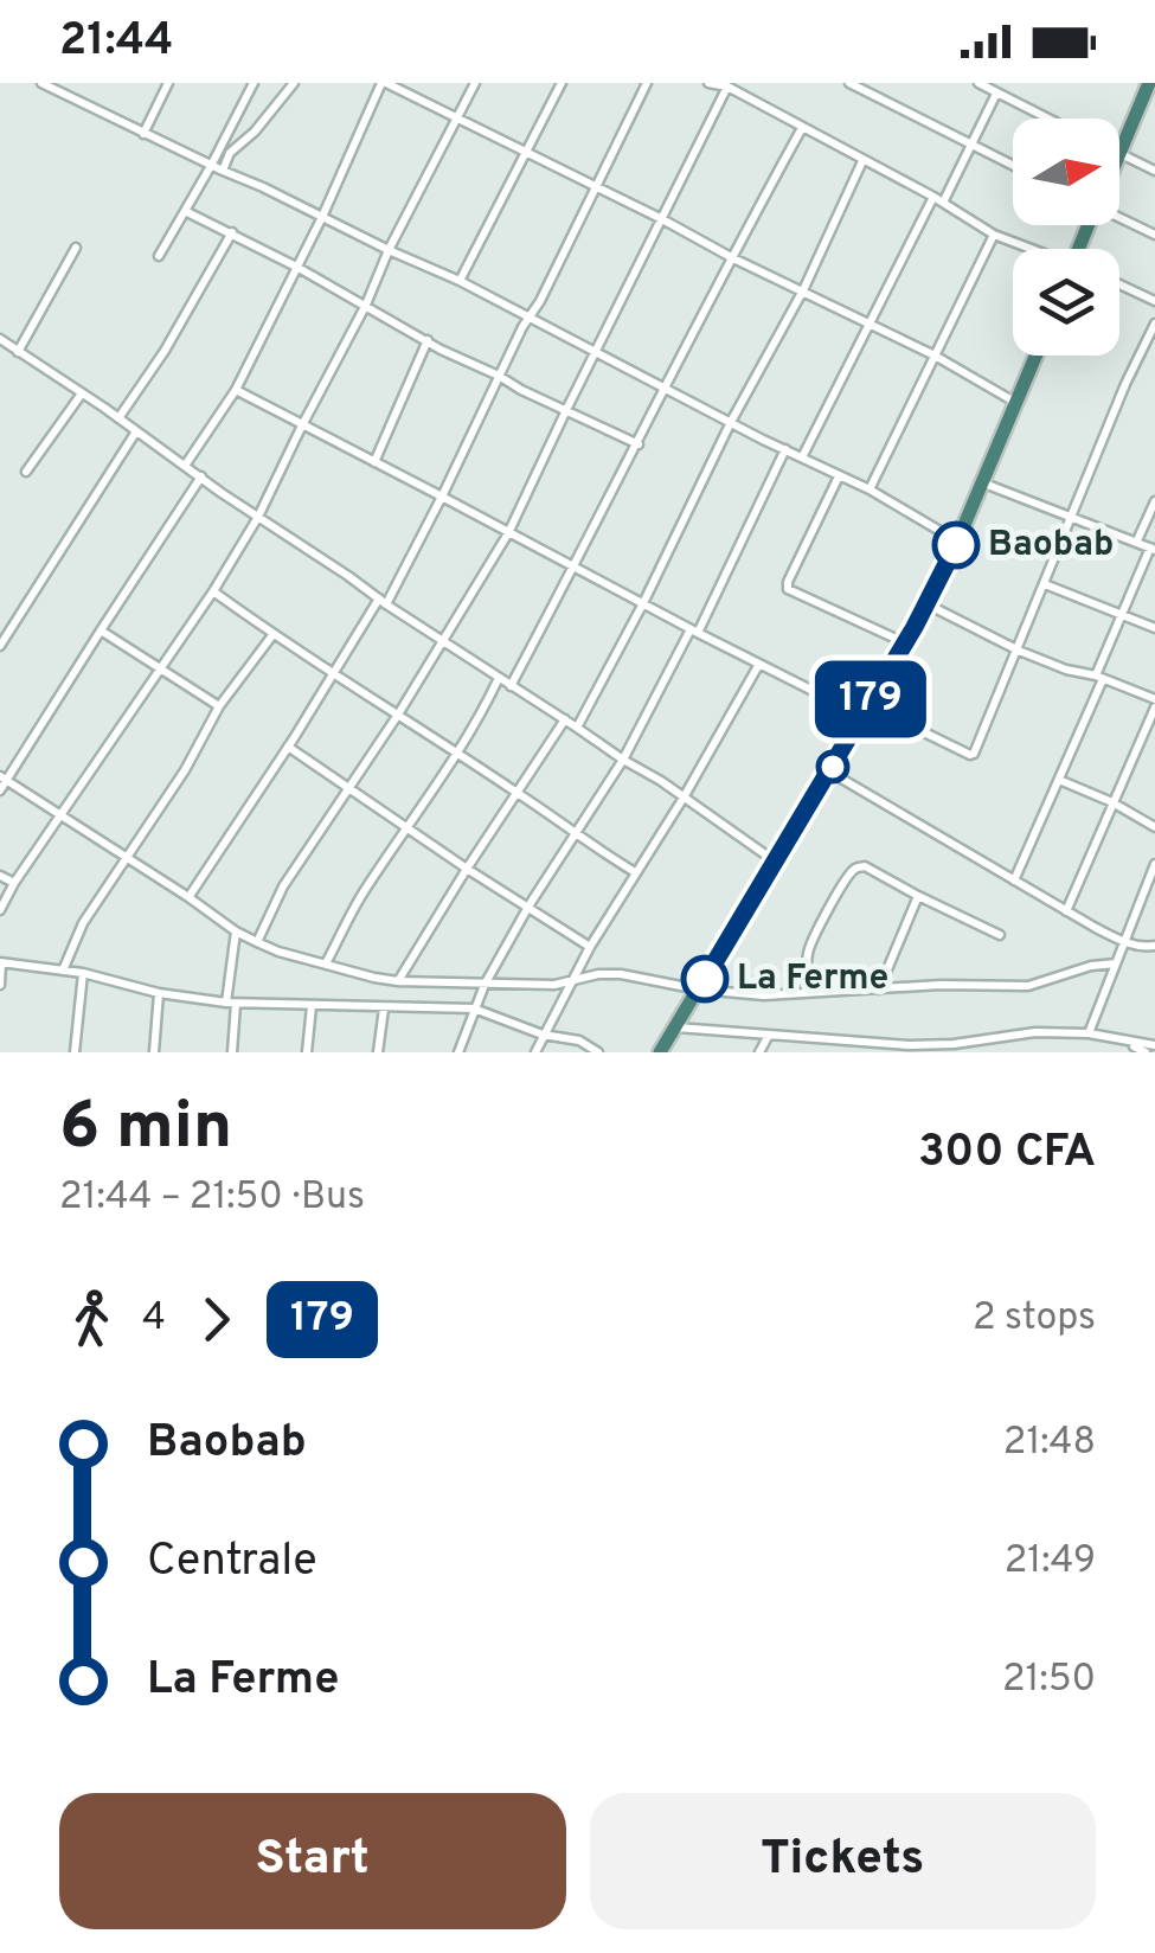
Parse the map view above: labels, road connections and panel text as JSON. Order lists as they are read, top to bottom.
{
  "places": ["Baobab", "La Ferme"],
  "lines": ["bus line 179"],
  "north": "right",
  "page": {
    "status": "21:44",
    "on_map": "179",
    "heading": ["6 min", "21:44 – 21:50 · Bus", "300 CFA"],
    "legs": ["4", "179", "2 stops"],
    "list": [
      {
        "name": "Baobab",
        "value": "21:48"
      },
      {
        "name": "Centrale",
        "value": "21:49"
      },
      {
        "name": "La Ferme",
        "value": "21:50"
      }
    ],
    "buttons": ["Start", "Tickets"]
  }
}
